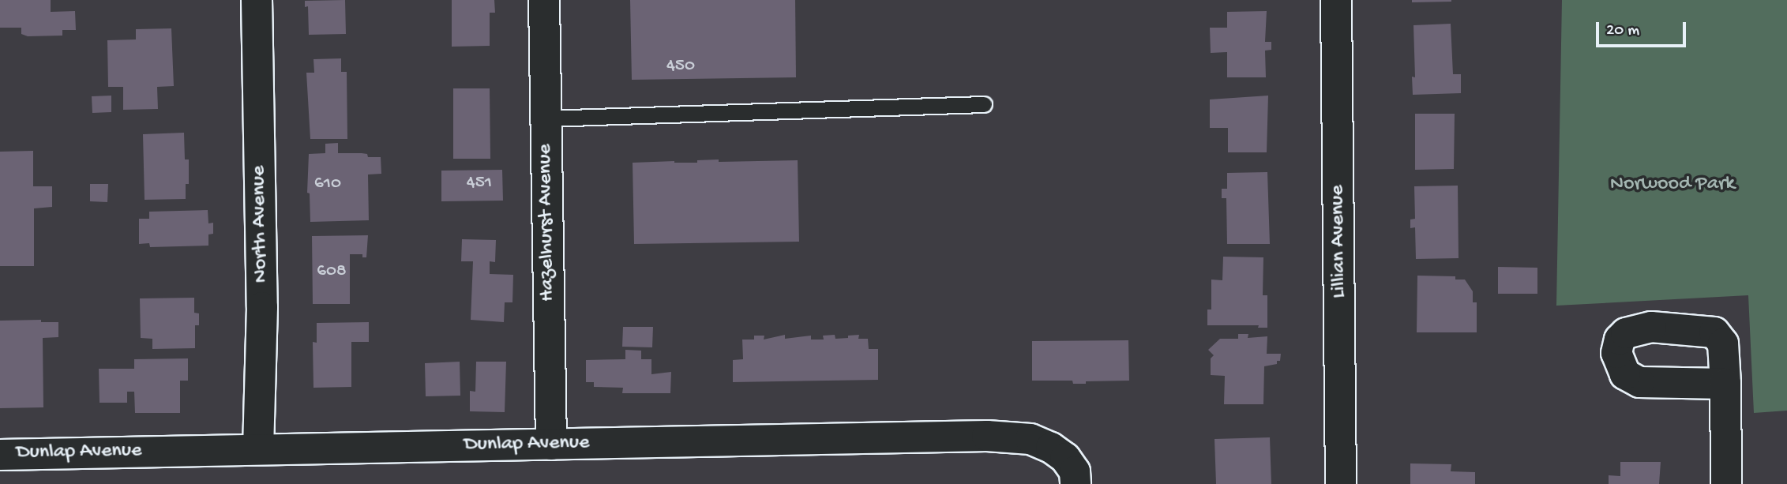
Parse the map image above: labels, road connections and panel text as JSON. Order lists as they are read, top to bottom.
{
  "streets": {
    "street": [
      "Hazelhurst Avenue",
      "North Avenue",
      "Lillian Avenue",
      "Dunlap Avenue"
    ]
  },
  "crossings": [
    ["Hazelhurst Avenue", "Dunlap Avenue"],
    ["North Avenue", "Dunlap Avenue"]
  ],
  "parks": ["Norwood Park"],
  "house_numbers": [
    "450",
    "451",
    "610",
    "608"
  ],
  "scale_bar": "20 m"
}
